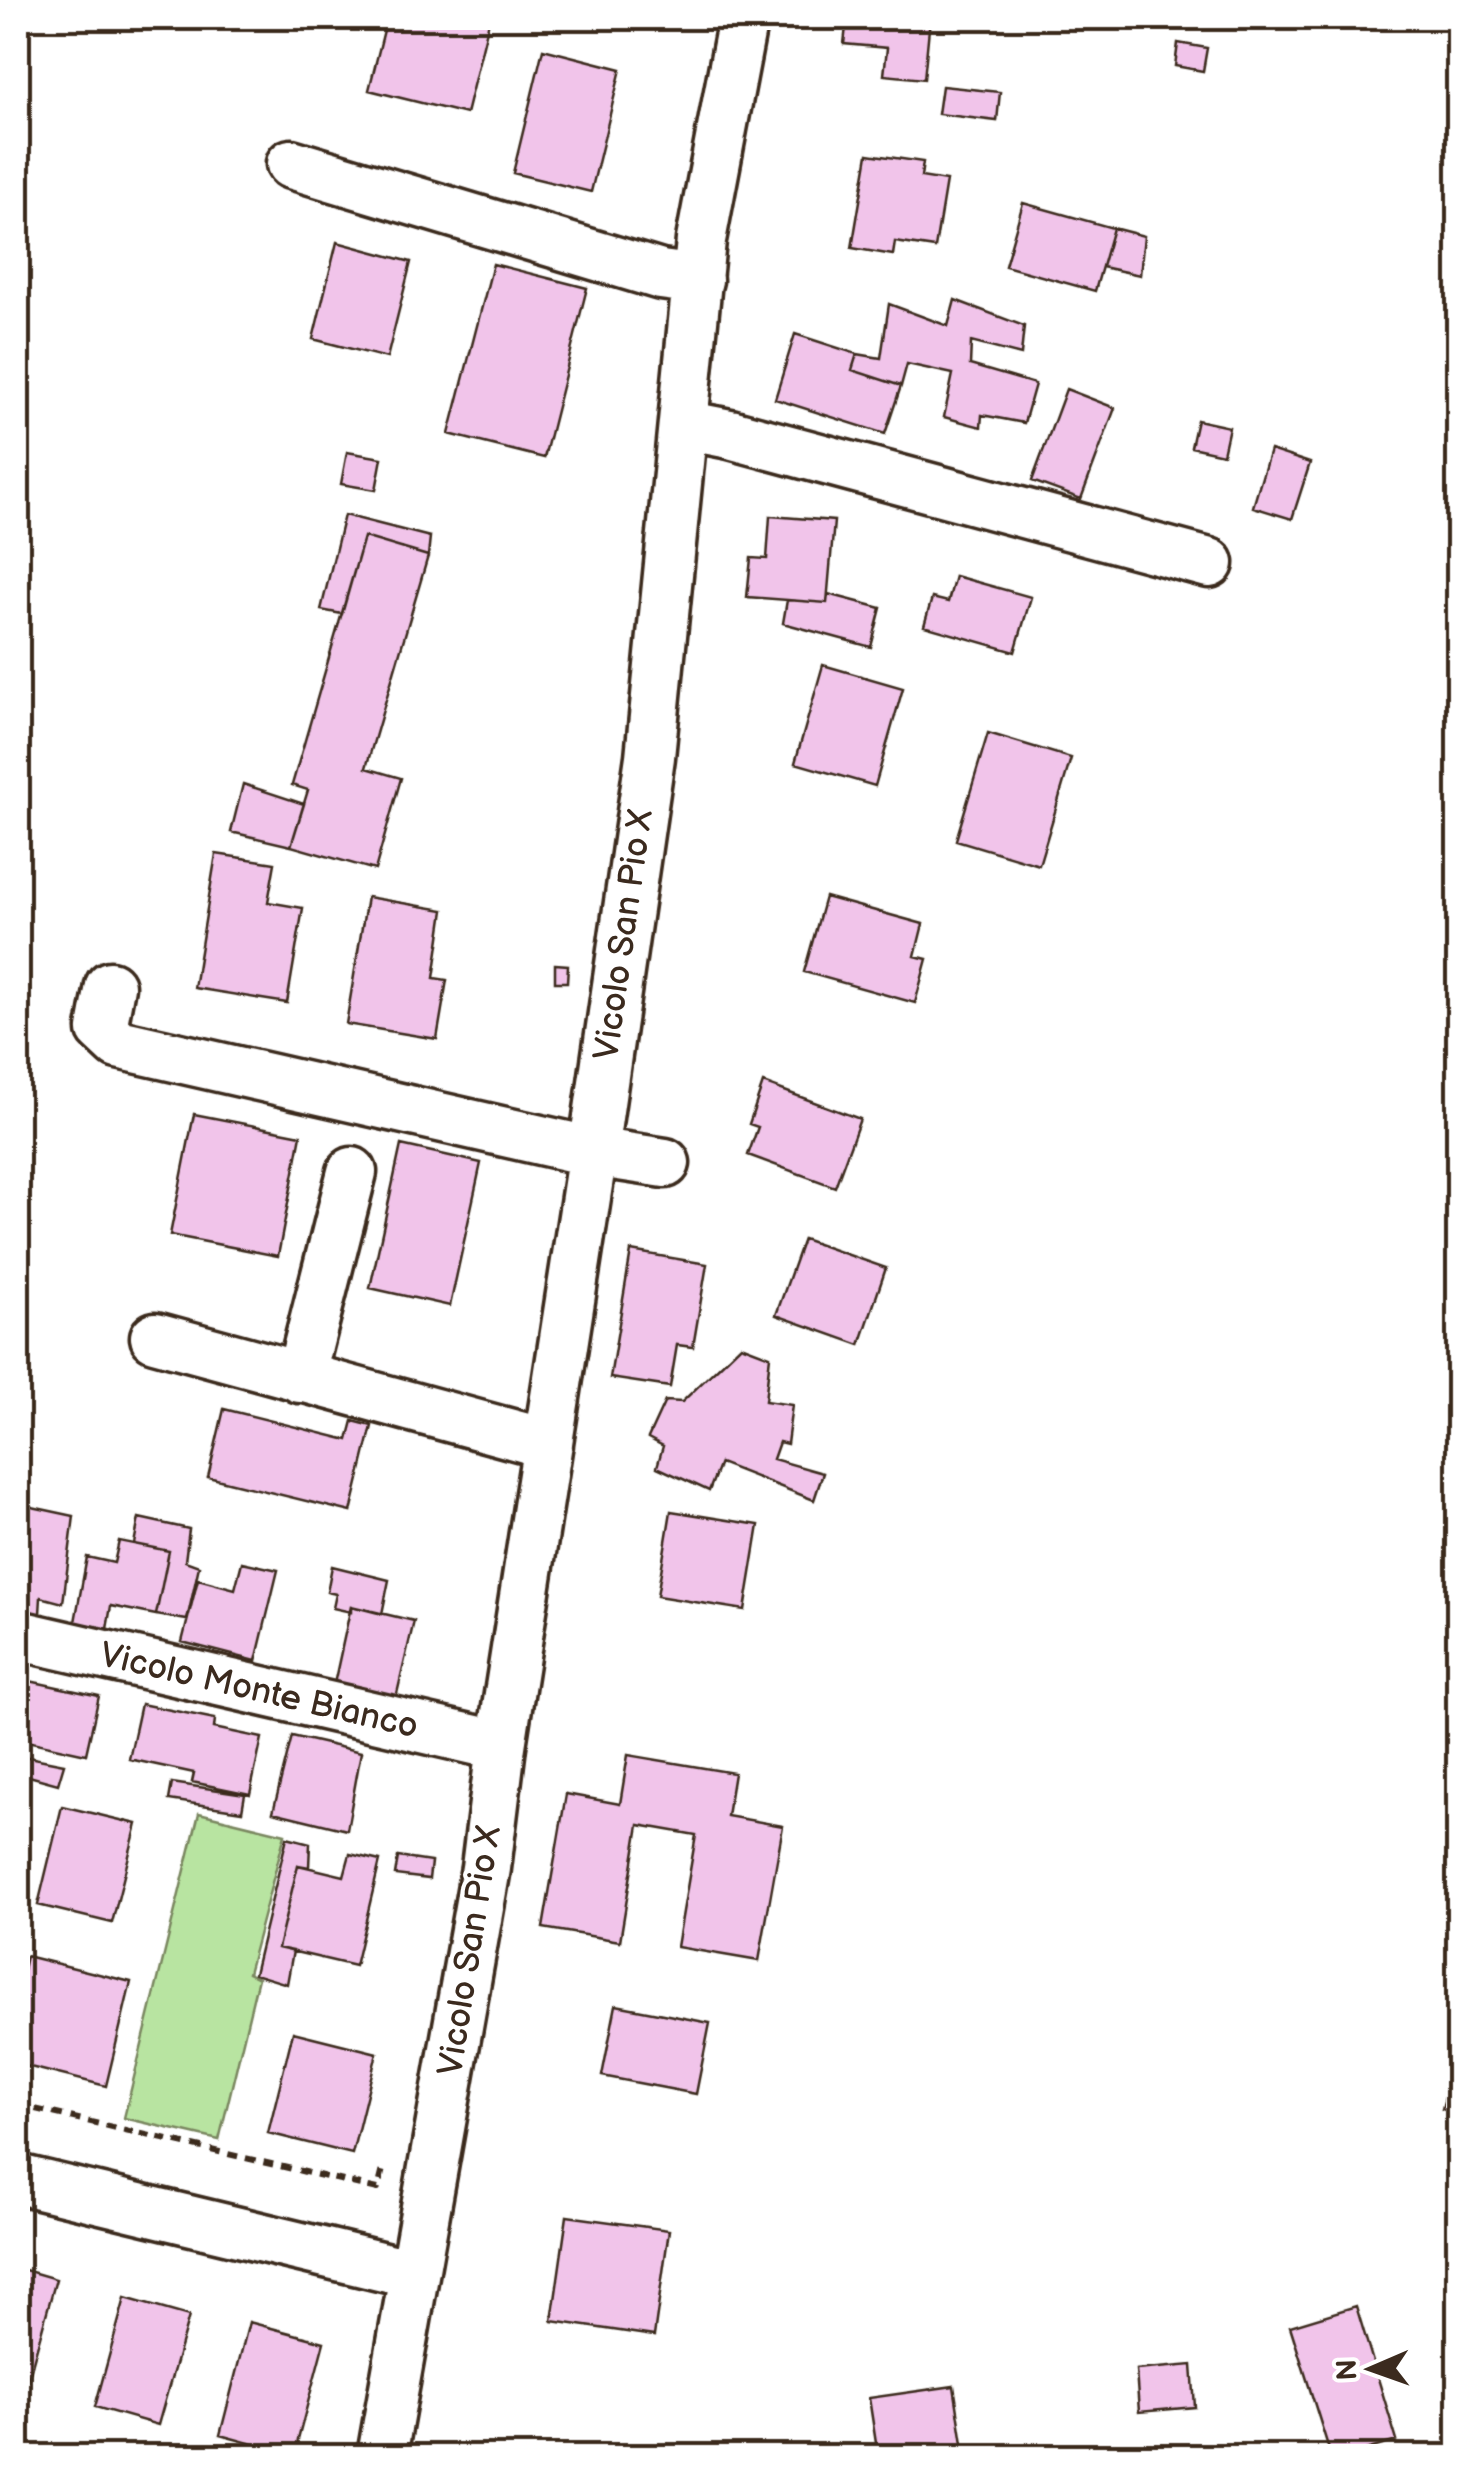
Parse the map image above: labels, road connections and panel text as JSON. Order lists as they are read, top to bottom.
{
  "streets": {
    "street": ["Vicolo San Pio X", "Vicolo Monte Bianco"]
  },
  "crossings": [
    ["Vicolo San Pio X", "Vicolo Monte Bianco"]
  ],
  "north": "left"
}
